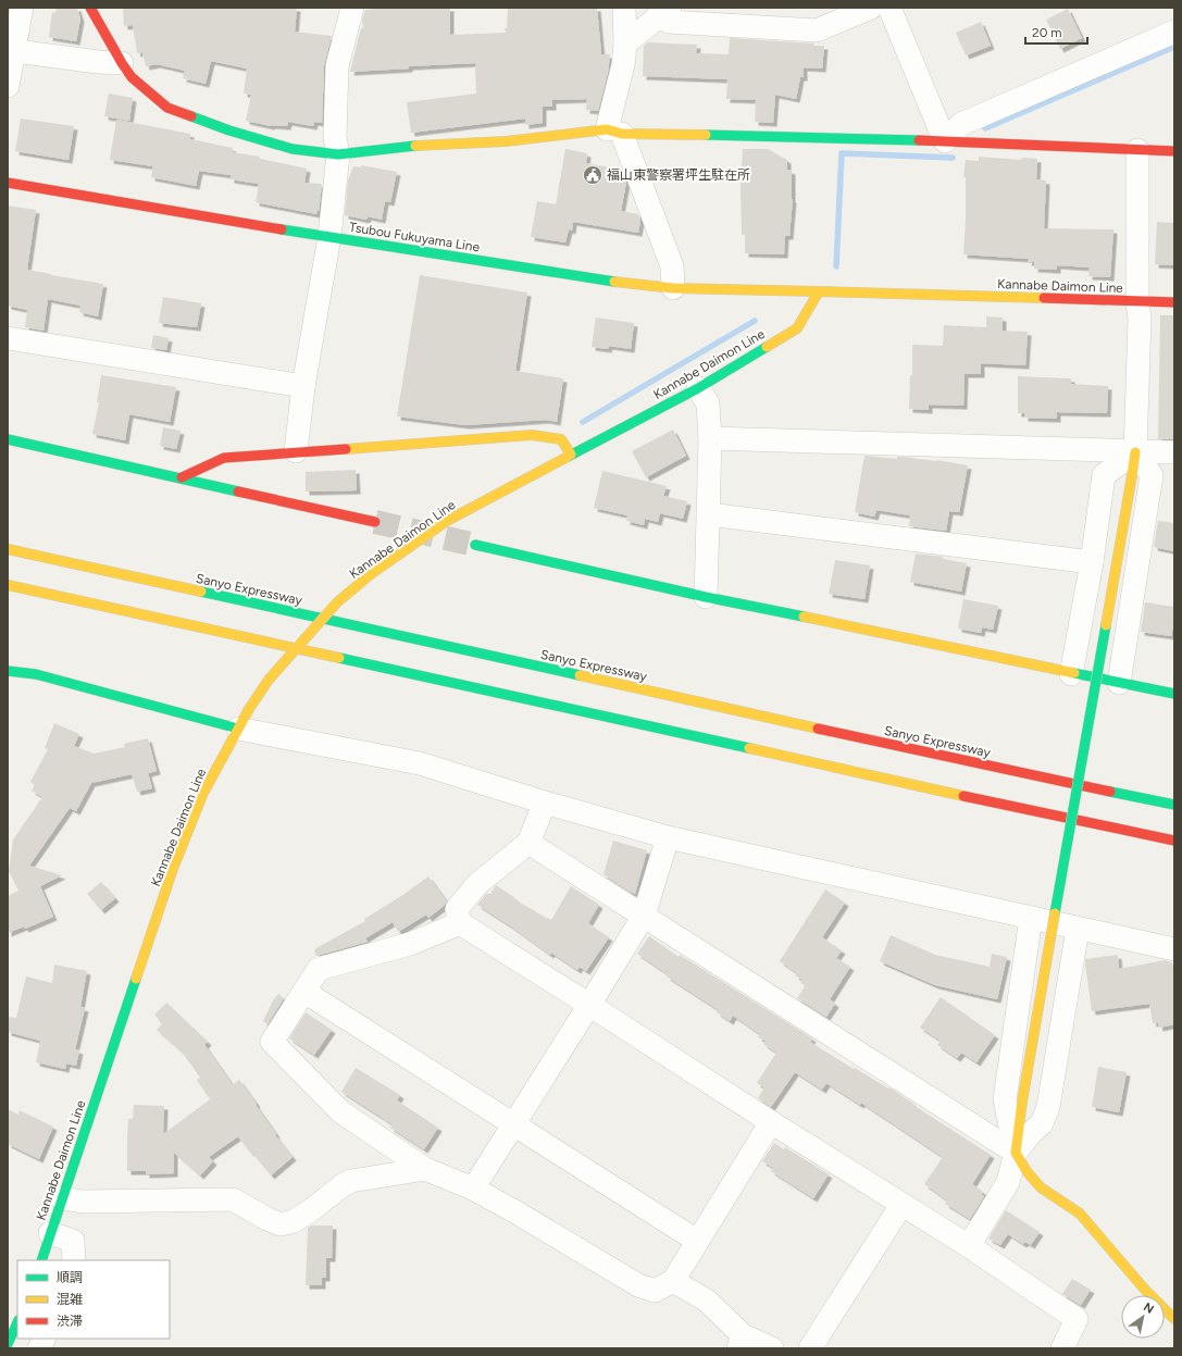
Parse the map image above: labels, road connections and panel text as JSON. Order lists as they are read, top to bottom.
{
  "streets": {
    "main road": ["Tsubou Fukuyama Line", "Kannabe Daimon Line", "Sanyo Expressway"]
  },
  "crossings": [
    ["Tsubou Fukuyama Line", "Kannabe Daimon Line"]
  ],
  "places": {
    "public building": ["福山東警察署坪生駐在所"]
  },
  "legend": ["順調", "混雑", "渋滞"],
  "scale_bar": "20 m",
  "north": "top right"
}
